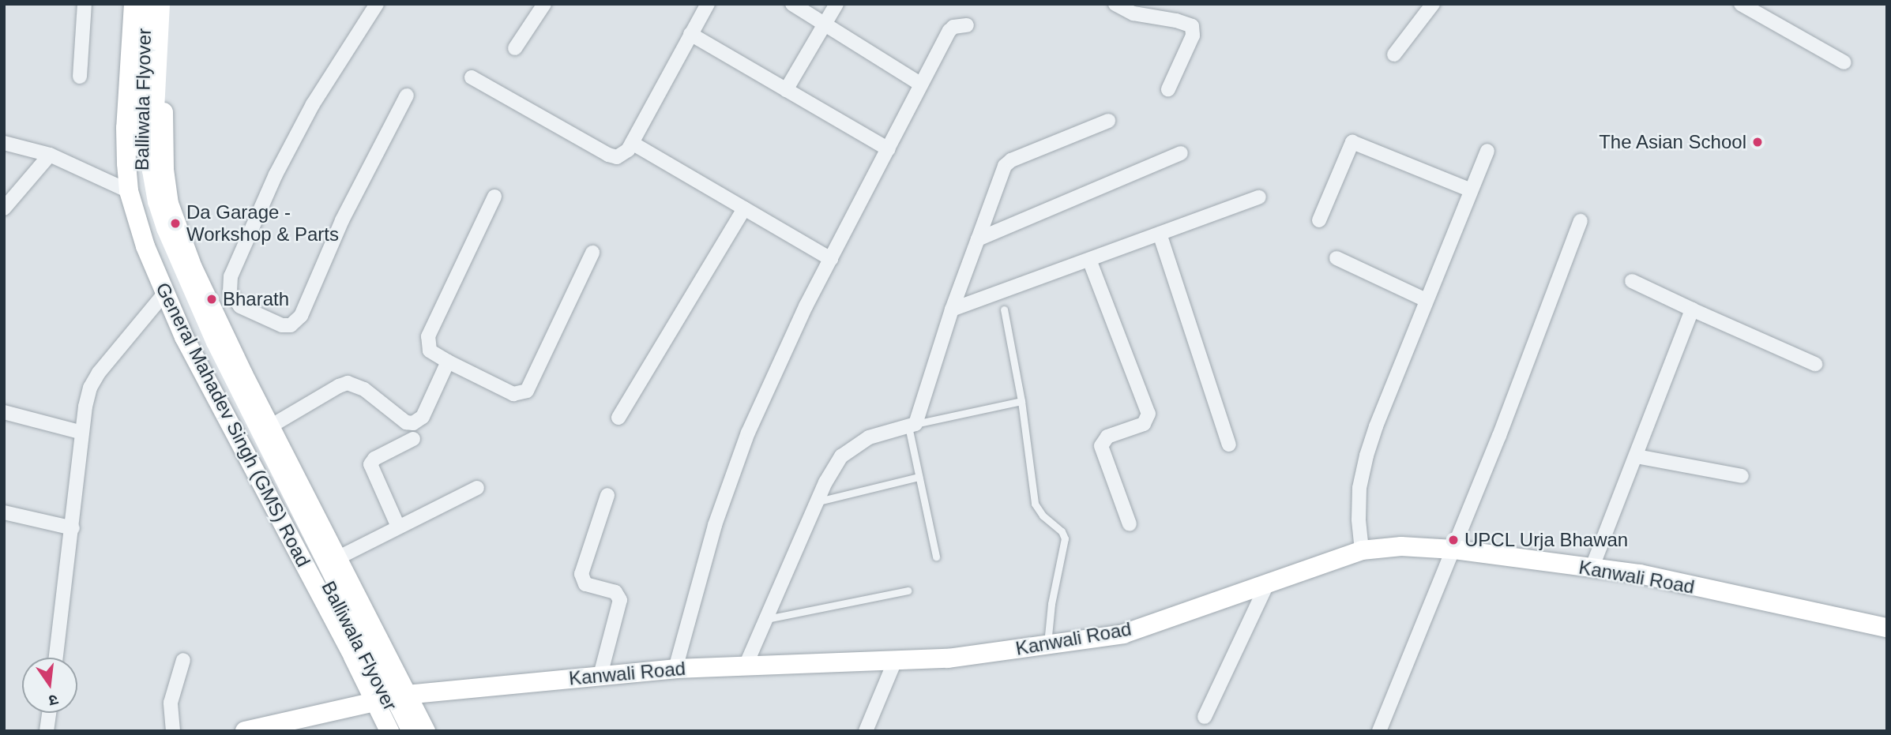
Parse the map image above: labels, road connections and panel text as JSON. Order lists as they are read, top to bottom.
{
  "streets": {
    "street": ["Balliwala Flyover", "General Mahadev Singh (GMS) Road", "Kanwali Road"]
  },
  "crossings": [
    ["General Mahadev Singh (GMS) Road", "Kanwali Road"]
  ],
  "places": [
    "The Asian School",
    "Da Garage - Workshop & Parts",
    "Bharath",
    "UPCL Urja Bhawan"
  ],
  "north": "bottom"
}
